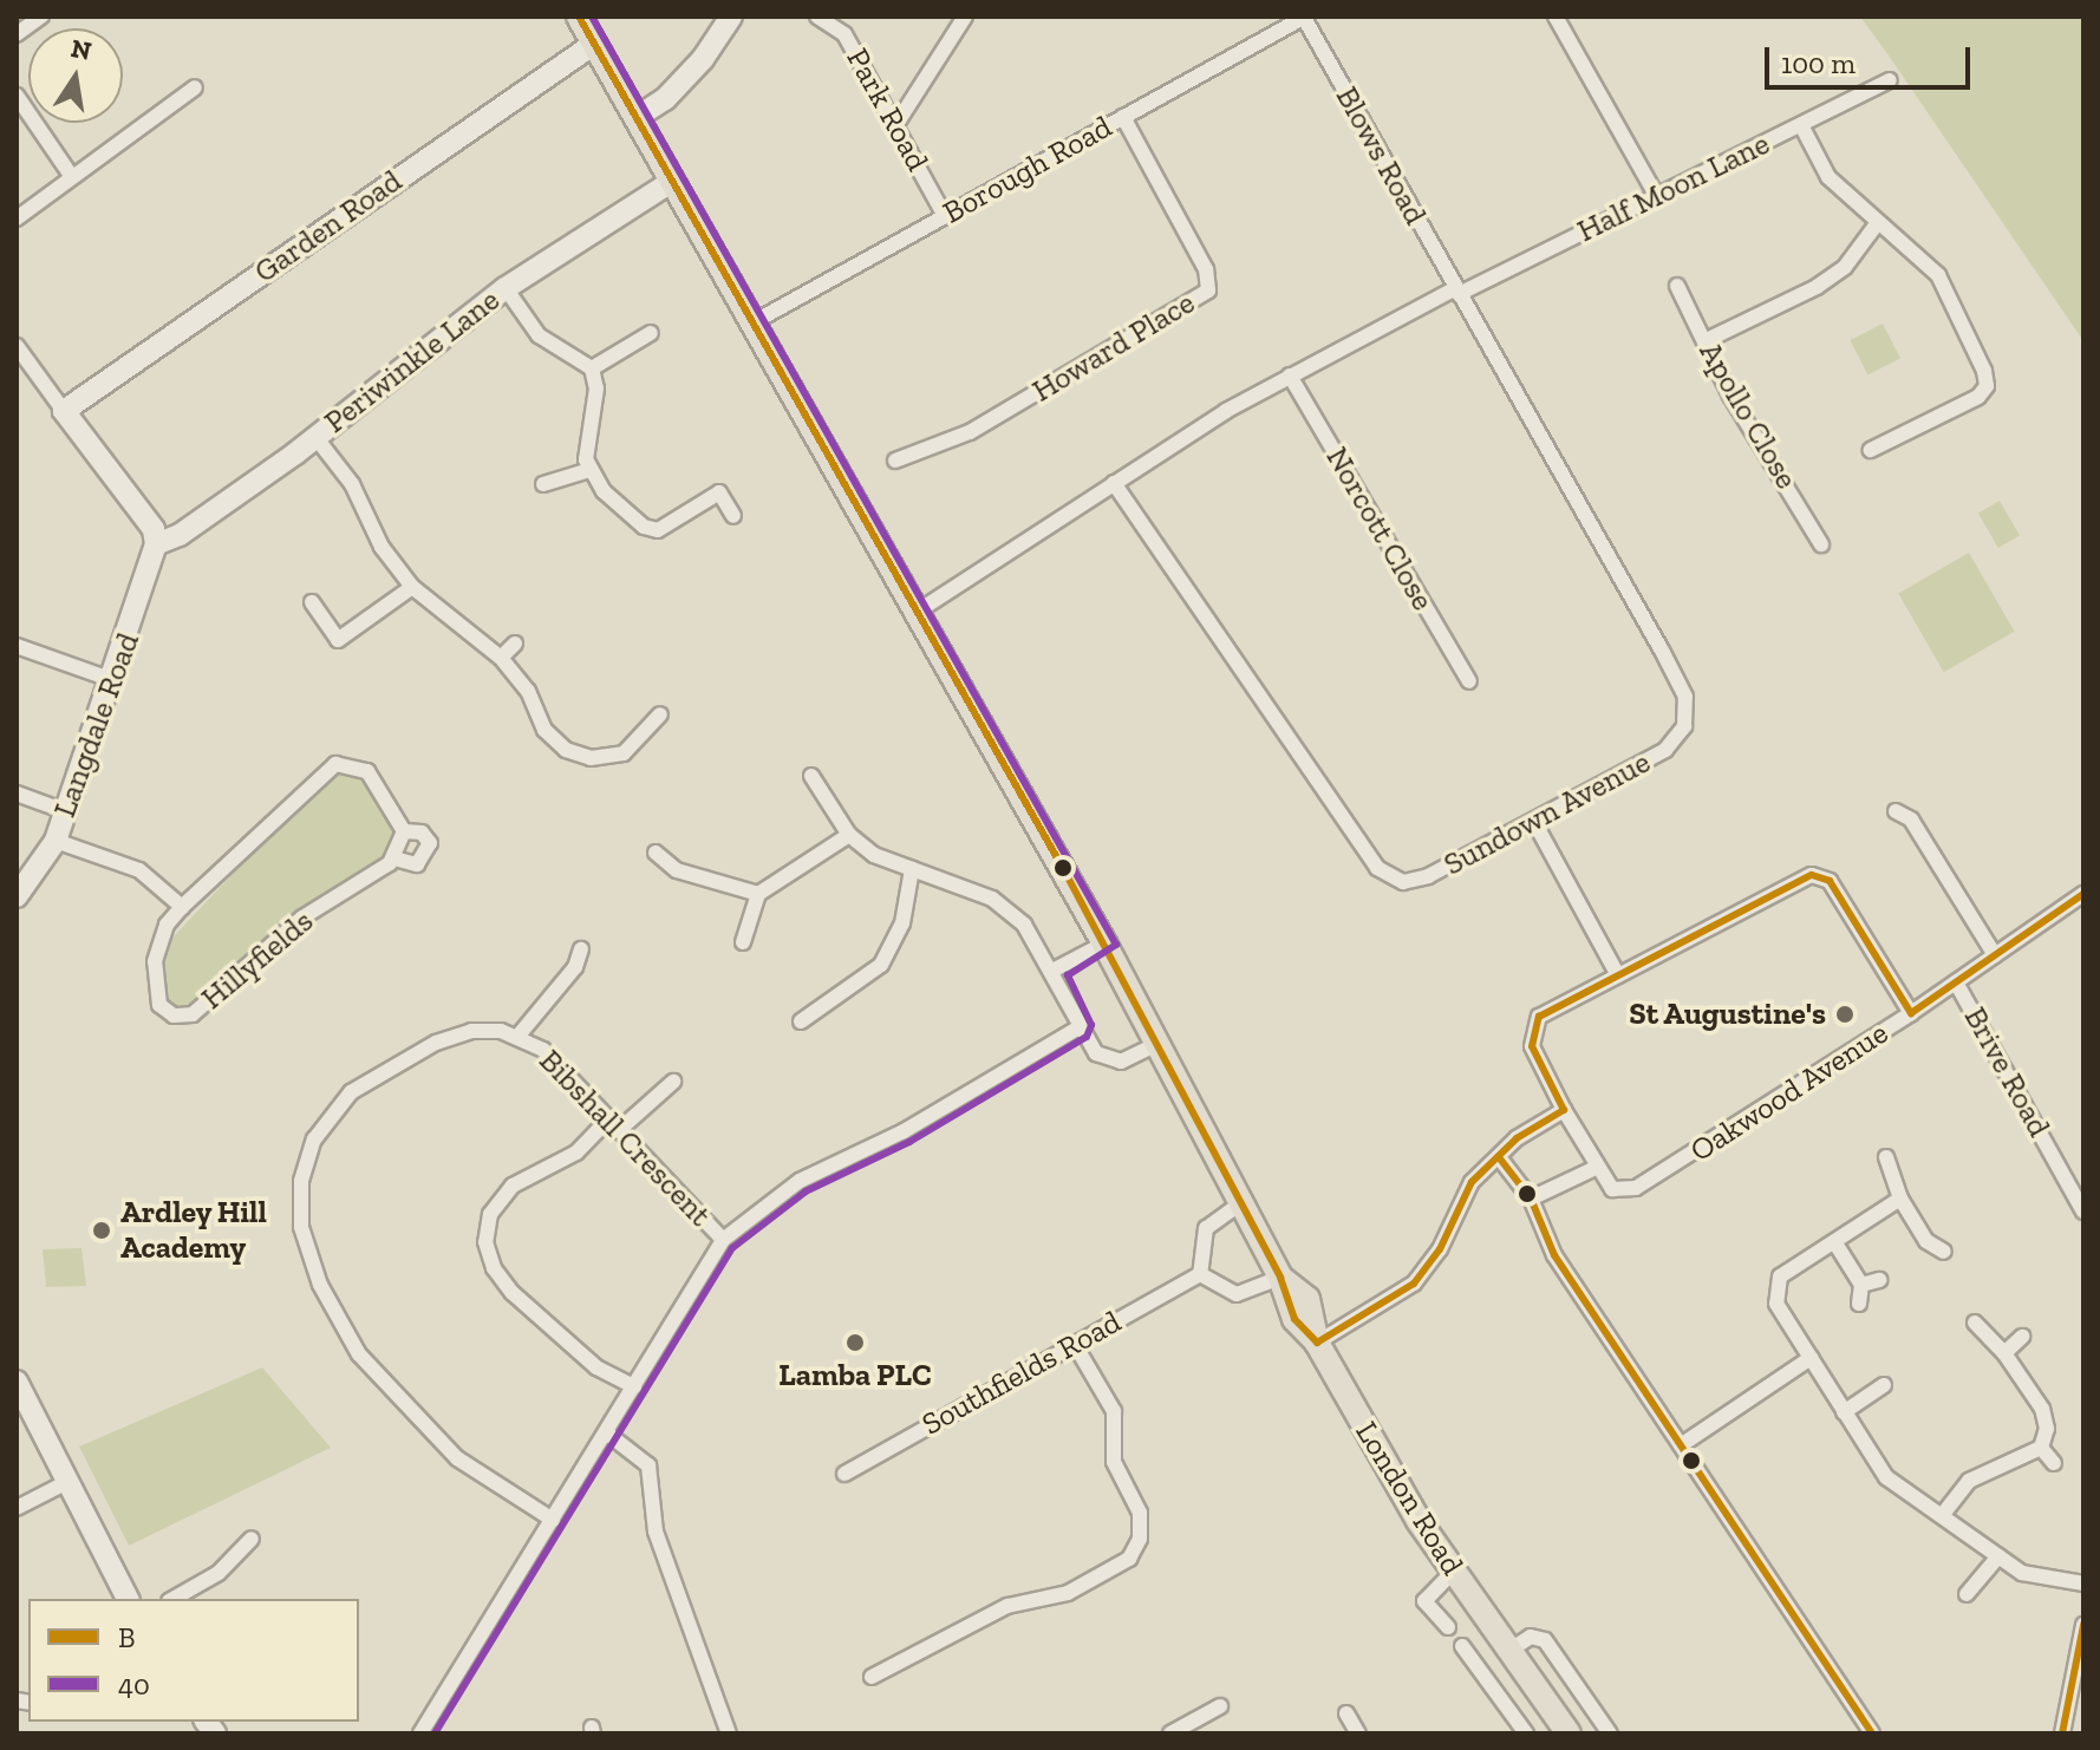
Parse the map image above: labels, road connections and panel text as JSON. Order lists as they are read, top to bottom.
{
  "streets": {
    "main road": ["London Road"],
    "street": [
      "Park Road",
      "Blows Road",
      "Borough Road",
      "Half Moon Lane",
      "Garden Road",
      "Howard Place",
      "Periwinkle Lane",
      "Apollo Close",
      "Norcott Close",
      "Langdale Road",
      "Sundown Avenue",
      "Hillyfields",
      "Brive Road",
      "Oakwood Avenue",
      "Bibshall Crescent",
      "Southfields Road"
    ]
  },
  "crossings": [
    ["Park Road", "Borough Road"],
    ["Blows Road", "Borough Road"],
    ["Blows Road", "Half Moon Lane"],
    ["Blows Road", "Sundown Avenue"],
    ["Borough Road", "Howard Place"],
    ["Borough Road", "London Road"],
    ["Half Moon Lane", "Norcott Close"],
    ["Half Moon Lane", "Sundown Avenue"],
    ["Half Moon Lane", "London Road"],
    ["Garden Road", "London Road"],
    ["Periwinkle Lane", "Langdale Road"],
    ["Periwinkle Lane", "London Road"],
    ["Brive Road", "Oakwood Avenue"]
  ],
  "places": ["St Augustine's", "Ardley Hill Academy", "Lamba PLC"],
  "lines": ["transit line B", "transit line 40"],
  "legend": ["B", "40"],
  "scale_bar": "100 m",
  "north": "top"
}
